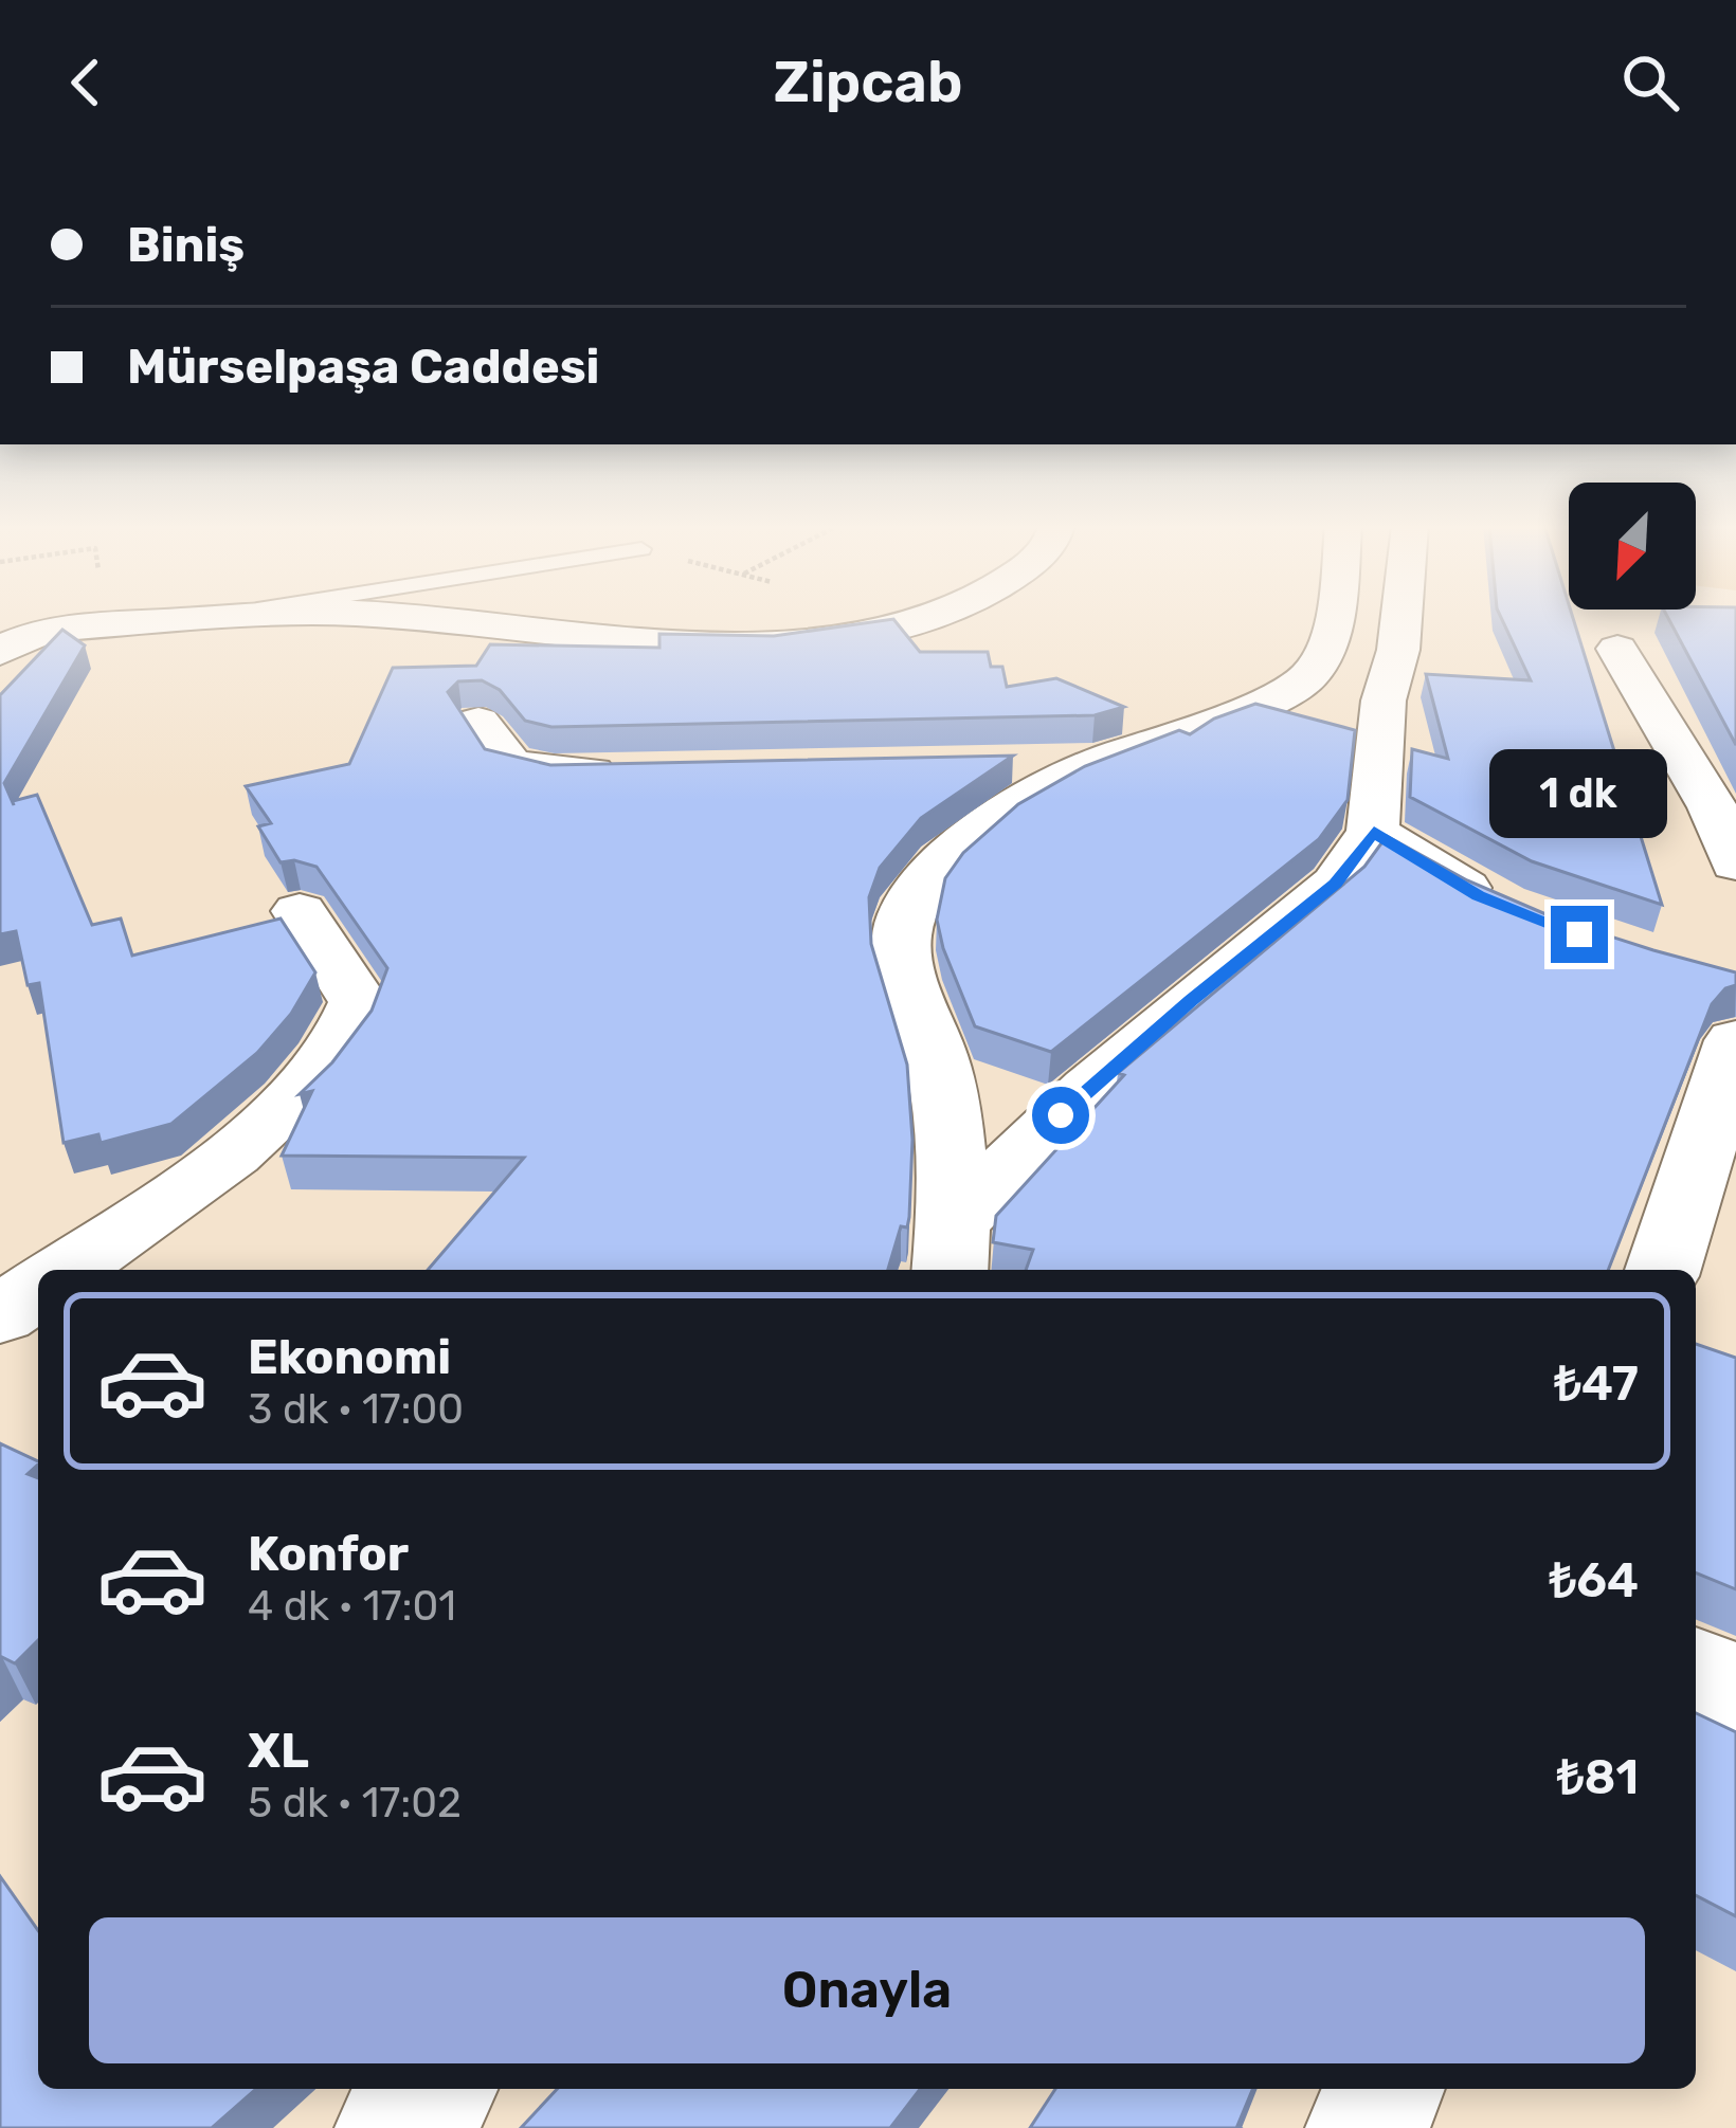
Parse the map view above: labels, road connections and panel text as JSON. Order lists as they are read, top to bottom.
{
  "north": "bottom left",
  "page": {
    "header": "Zipcab",
    "banner": ["Biniş", "Mürselpaşa Caddesi"],
    "bubble": "1 dk",
    "list": [
      {
        "name": "Ekonomi",
        "note": "3 dk · 17:00",
        "value": "₺47"
      },
      {
        "name": "Konfor",
        "note": "4 dk · 17:01",
        "value": "₺64"
      },
      {
        "name": "XL",
        "note": "5 dk · 17:02",
        "value": "₺81"
      }
    ],
    "buttons": "Onayla"
  }
}
